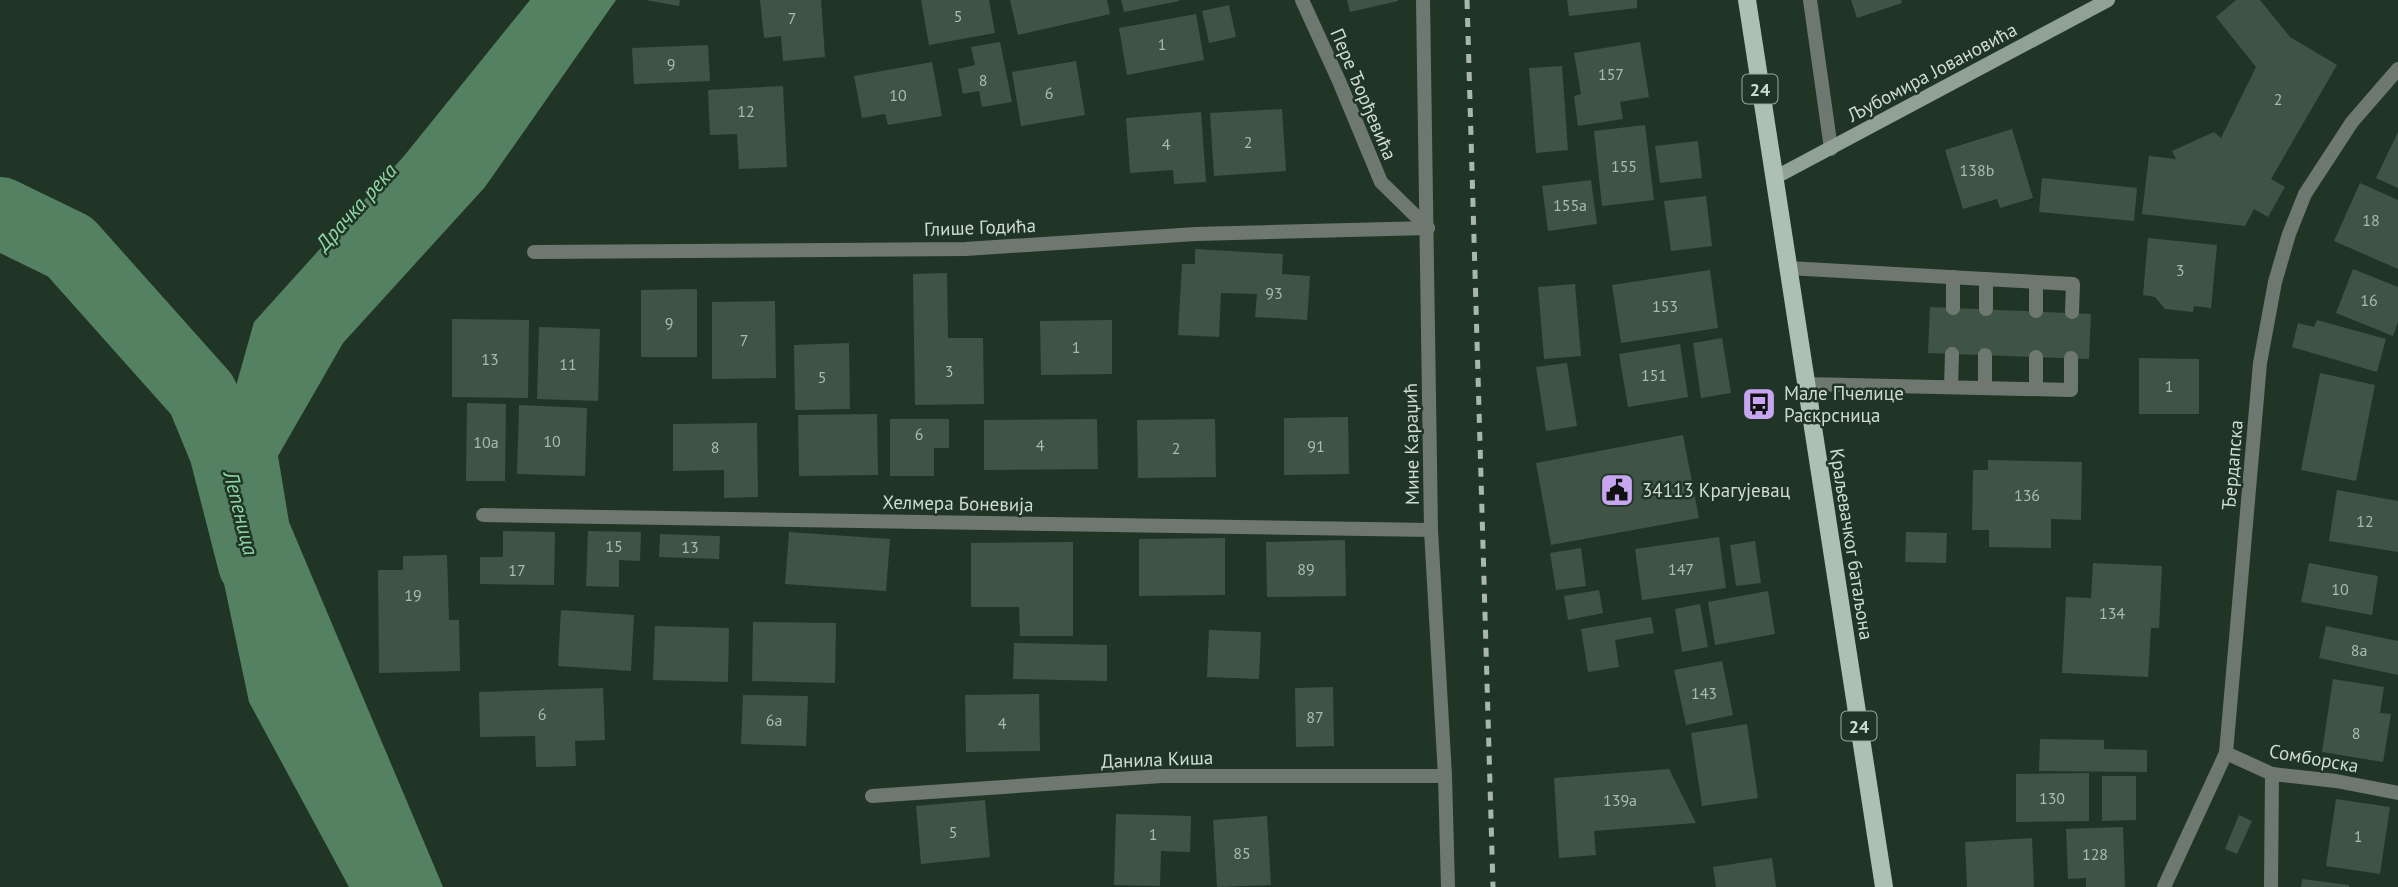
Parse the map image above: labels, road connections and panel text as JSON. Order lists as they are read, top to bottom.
{
  "streets": {
    "main road": ["24", "Краљевачког батаљона"],
    "street": [
      "Љубомира Јовановића",
      "Пере Ђорђевића",
      "Глише Годића",
      "Мине Караџић",
      "Ђердапска",
      "Хелмера Боневија",
      "Сомборска",
      "Данила Киша"
    ]
  },
  "crossings": [
    ["Љубомира Јовановића", "Краљевачког батаљона"],
    ["Пере Ђорђевића", "Глише Годића"],
    ["Пере Ђорђевића", "Мине Караџић"],
    ["Глише Годића", "Мине Караџић"],
    ["Мине Караџић", "Хелмера Боневија"],
    ["Мине Караџић", "Данила Киша"],
    ["Ђердапска", "Сомборска"]
  ],
  "water": ["Драчка река", "Лепеница"],
  "places": {
    "bus stop": ["Мале Пчелице Раскрсница"],
    "public building": ["34113 Крагујевац"]
  },
  "house_numbers": [
    "5",
    "7",
    "1",
    "9",
    "157",
    "8",
    "6",
    "10",
    "2",
    "12",
    "2",
    "4",
    "155",
    "138b",
    "155a",
    "18",
    "3",
    "93",
    "16",
    "153",
    "9",
    "7",
    "1",
    "13",
    "11",
    "3",
    "151",
    "5",
    "1",
    "6",
    "10",
    "10a",
    "4",
    "91",
    "8",
    "2",
    "136",
    "12",
    "15",
    "13",
    "89",
    "147",
    "17",
    "10",
    "19",
    "134",
    "8a",
    "143",
    "6",
    "87",
    "6a",
    "4",
    "8",
    "130",
    "139a",
    "5",
    "1",
    "1",
    "85",
    "128"
  ]
}
